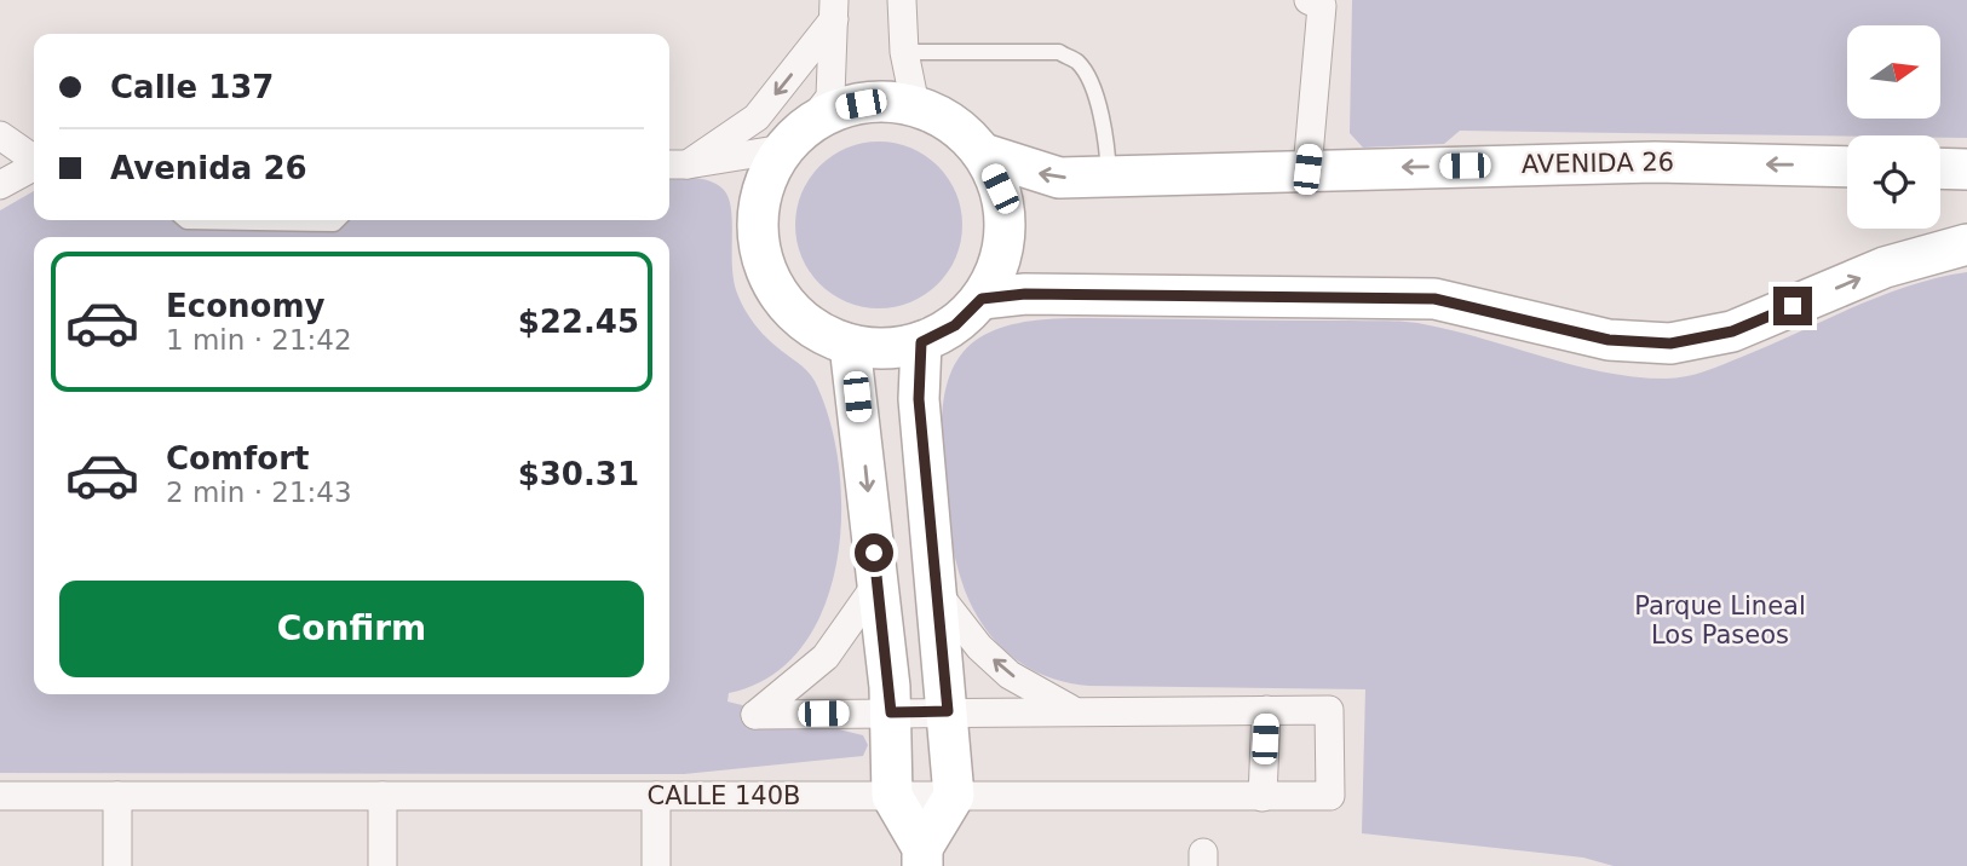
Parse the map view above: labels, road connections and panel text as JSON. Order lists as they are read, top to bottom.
{
  "streets": {
    "street": ["AVENIDA 26", "CALLE 140B"]
  },
  "parks": ["Parque Lineal Los Paseos"],
  "north": "right",
  "page": {
    "banner": ["Calle 137", "Avenida 26"],
    "list": [
      {
        "name": "Economy",
        "note": "1 min · 21:42",
        "value": "$22.45"
      },
      {
        "name": "Comfort",
        "note": "2 min · 21:43",
        "value": "$30.31"
      }
    ],
    "buttons": "Confirm"
  }
}
